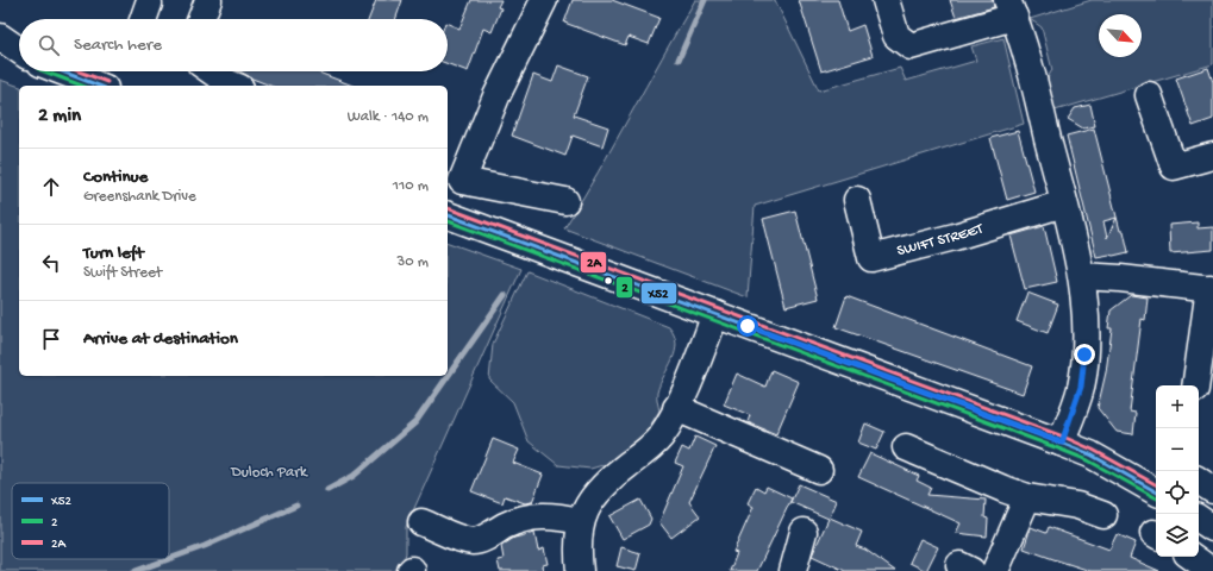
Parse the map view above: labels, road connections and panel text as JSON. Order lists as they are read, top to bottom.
{
  "streets": {
    "street": ["SWIFT STREET"]
  },
  "parks": ["Duloch Park"],
  "lines": ["transit line X52", "transit line 2", "transit line 2A"],
  "legend": ["X52", "2", "2A"],
  "north": "bottom right",
  "page": {
    "search": "Search here",
    "heading": ["2 min", "Walk · 140 m"],
    "list": [
      ["Continue", "Greenshank Drive", "110 m"],
      ["Turn left", "Swift Street", "30 m"],
      "Arrive at destination"
    ],
    "map_buttons": ["+", "−"]
  }
}
